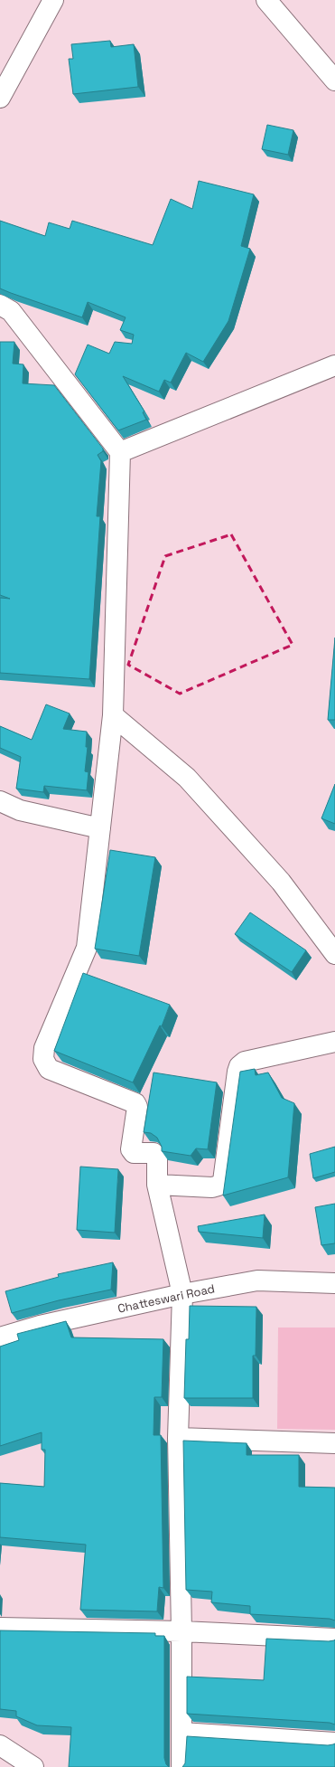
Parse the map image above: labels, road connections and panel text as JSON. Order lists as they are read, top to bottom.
{
  "streets": {
    "street": ["Chatteswari Road"]
  }
}
